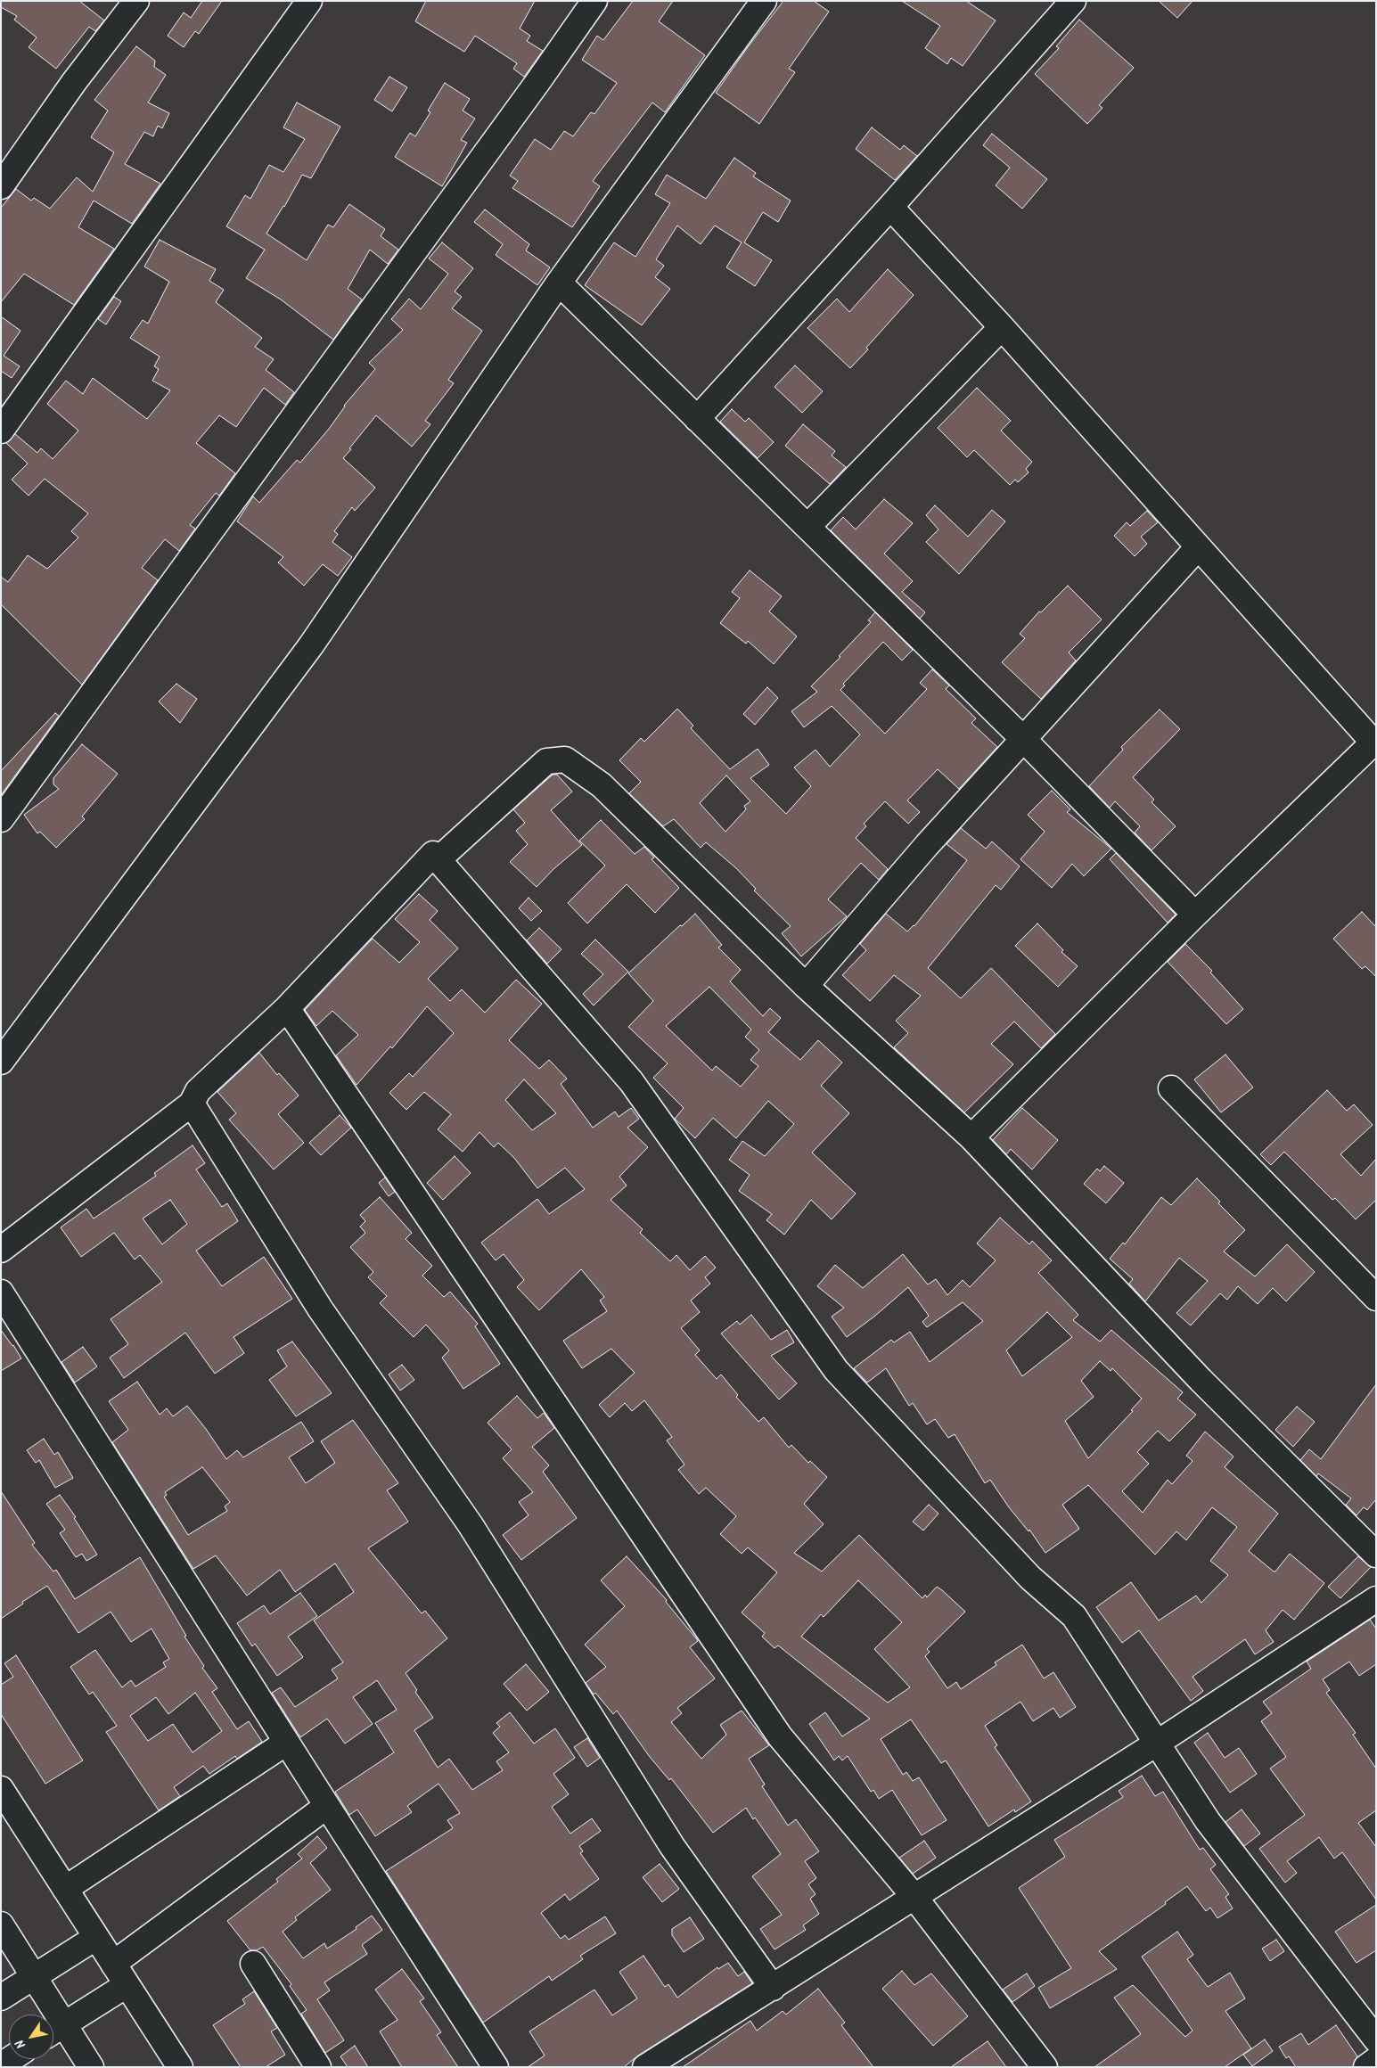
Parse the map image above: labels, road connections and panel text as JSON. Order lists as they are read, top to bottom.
{
  "north": "bottom left"
}
